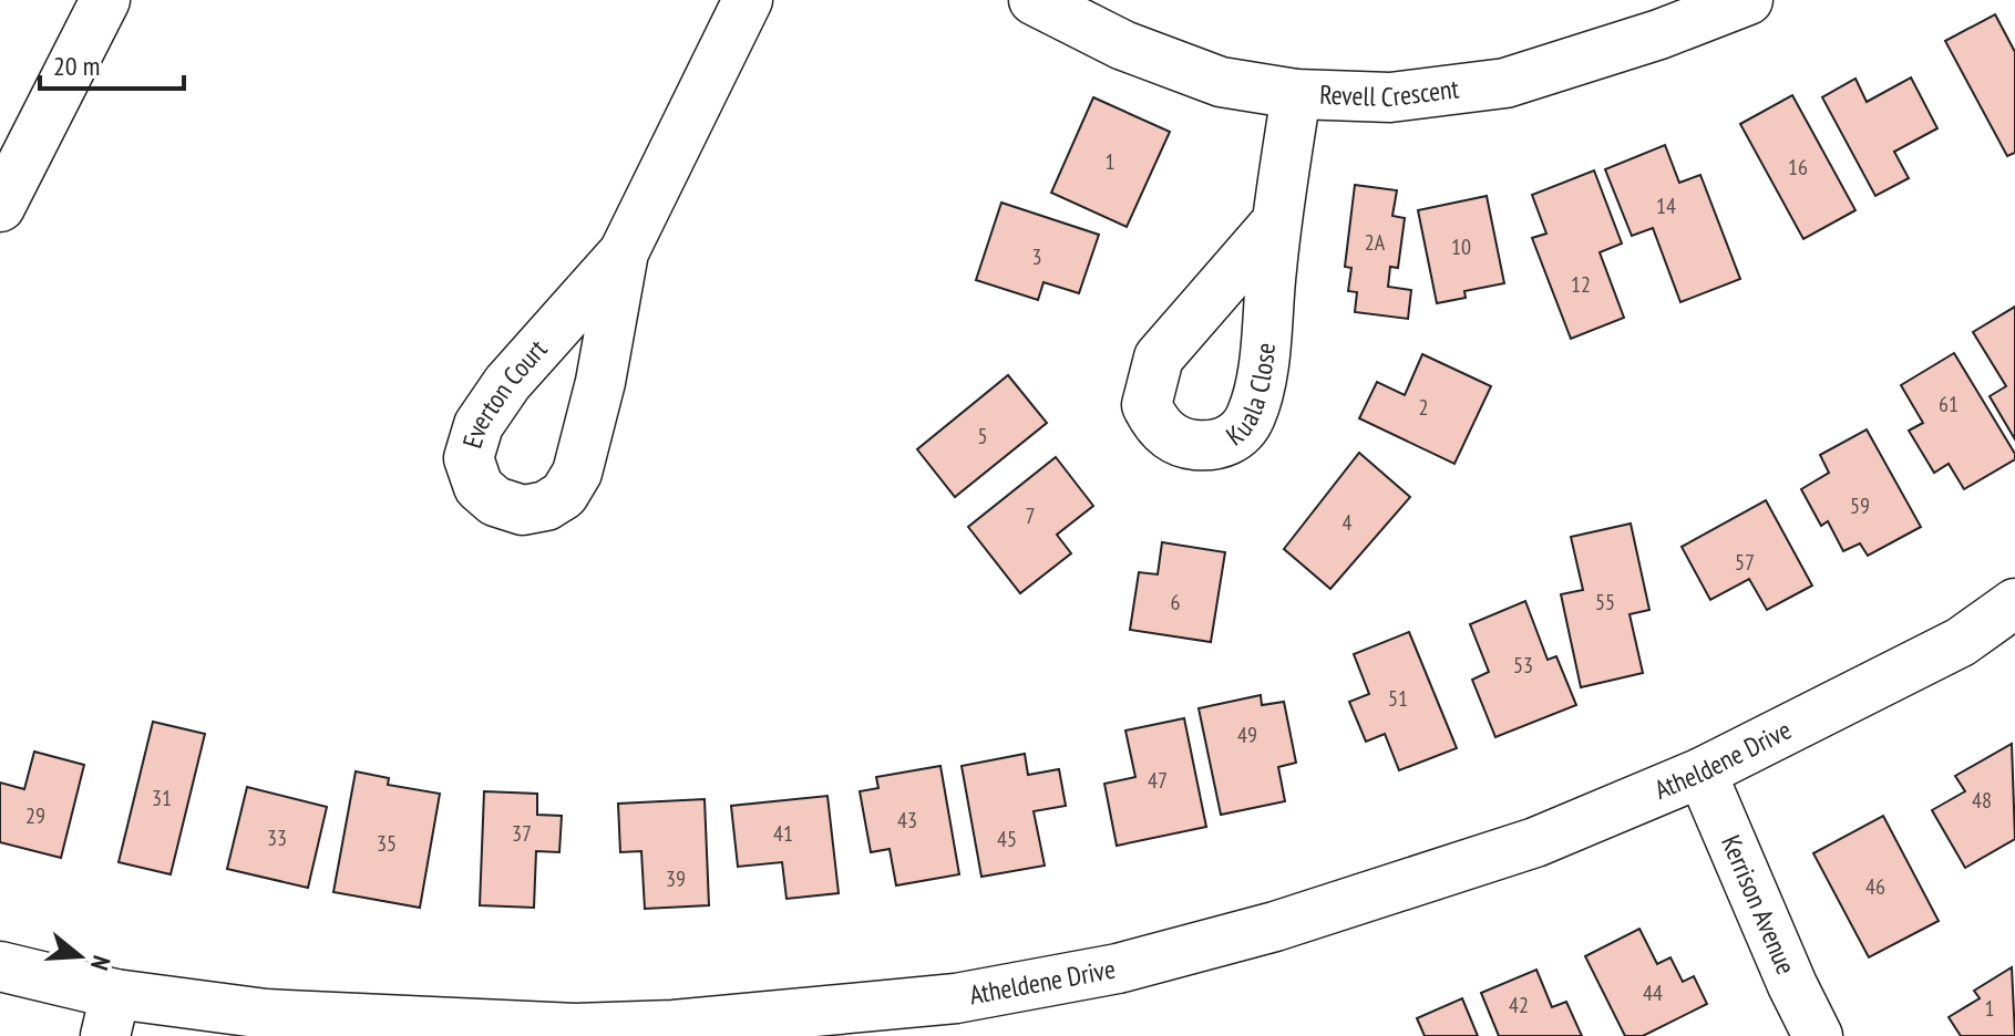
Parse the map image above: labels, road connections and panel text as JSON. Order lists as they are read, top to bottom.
{
  "streets": {
    "street": [
      "Revell Crescent",
      "Everton Court",
      "Atheldene Drive",
      "Kerrison Avenue"
    ]
  },
  "crossings": [
    ["Atheldene Drive", "Kerrison Avenue"]
  ],
  "house_numbers": [
    "1",
    "16",
    "14",
    "2A",
    "10",
    "3",
    "12",
    "61",
    "2",
    "5",
    "59",
    "7",
    "4",
    "57",
    "6",
    "55",
    "53",
    "51",
    "49",
    "47",
    "31",
    "48",
    "29",
    "43",
    "37",
    "41",
    "33",
    "45",
    "35",
    "39",
    "46",
    "44",
    "42",
    "1"
  ],
  "scale_bar": "20 m",
  "north": "right"
}
